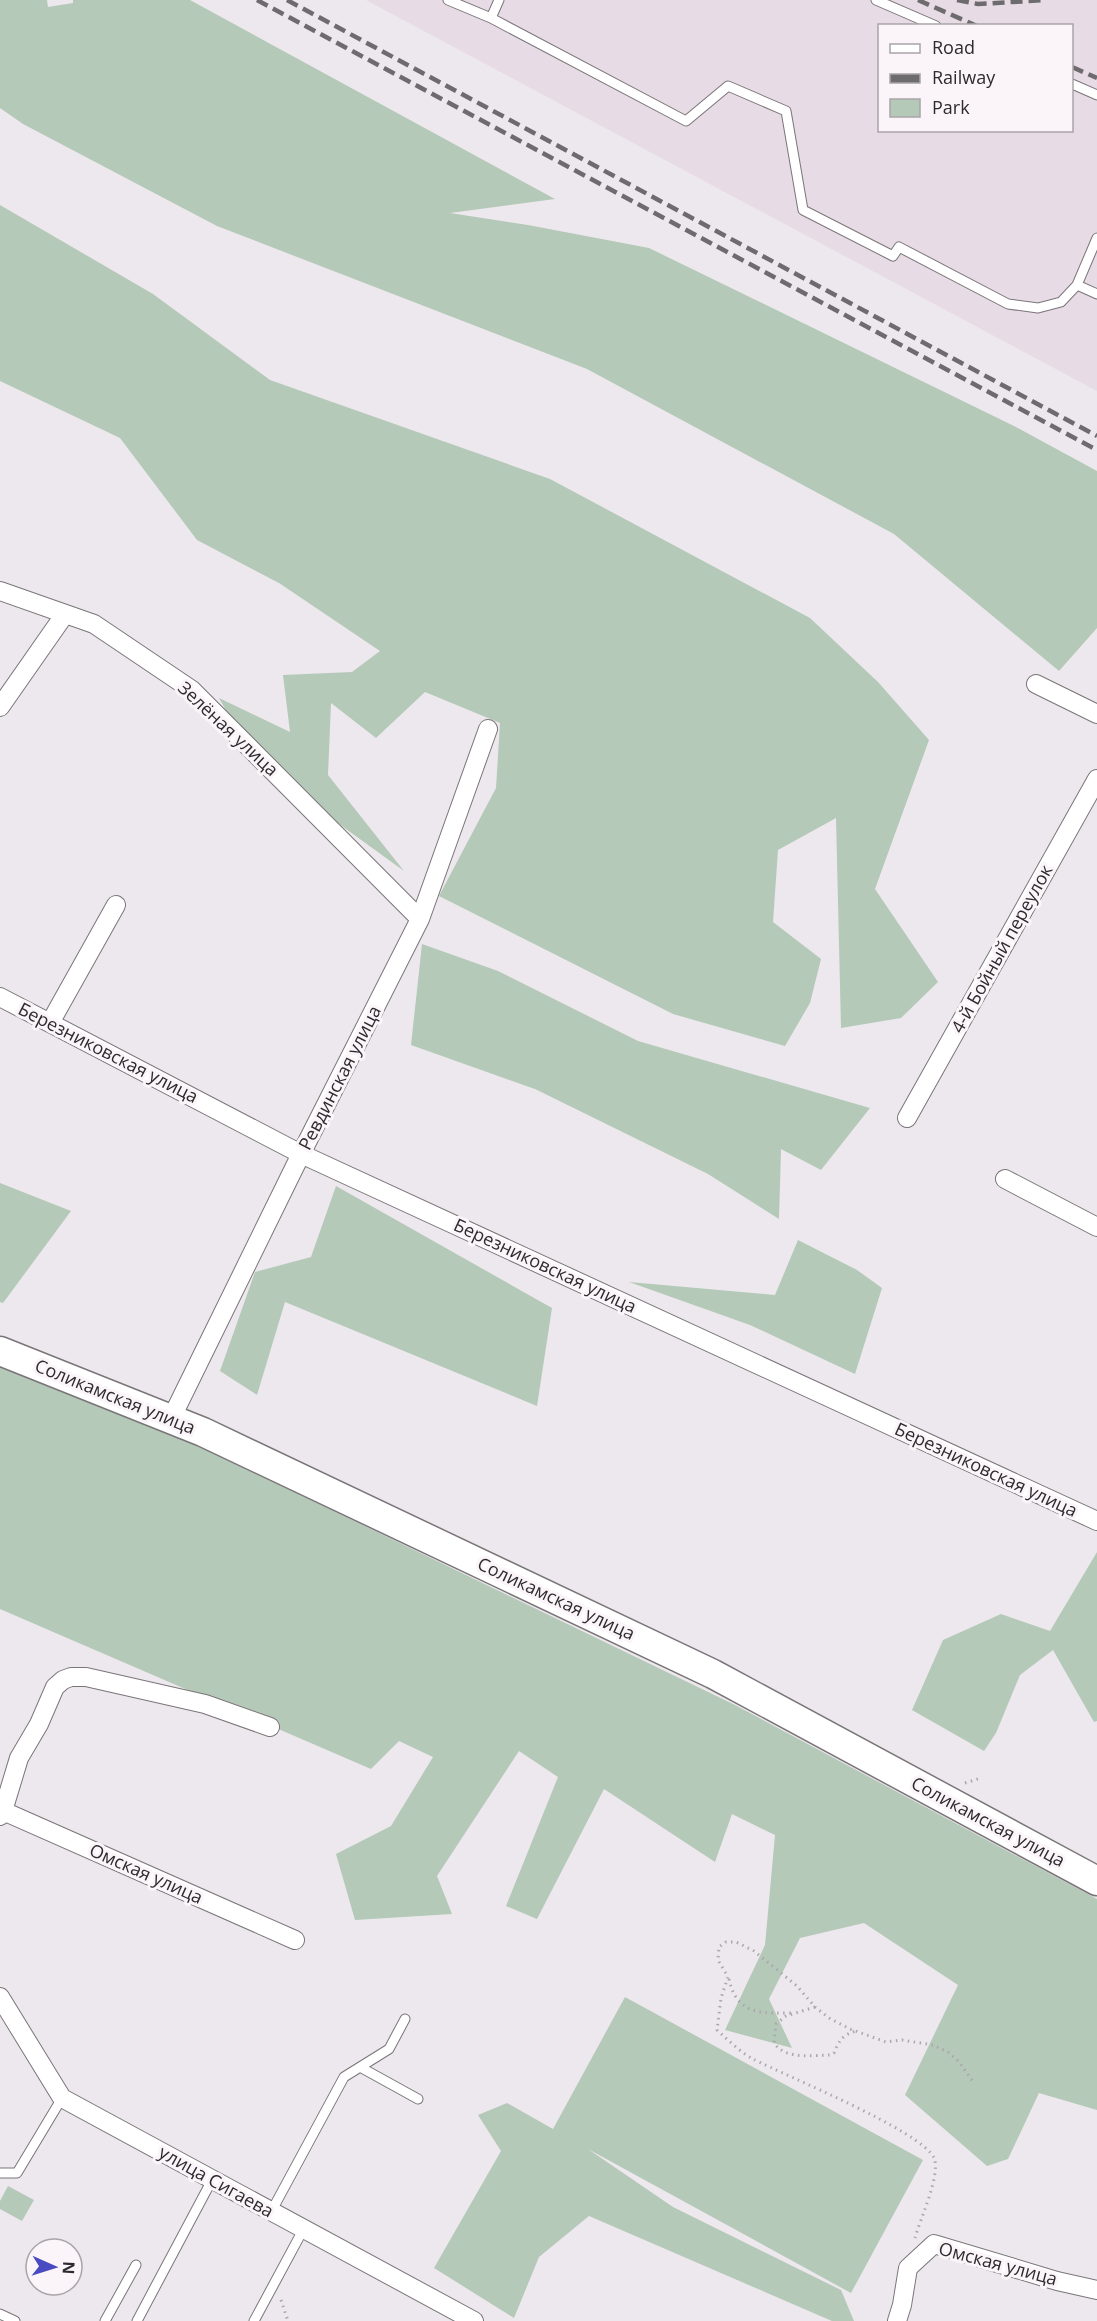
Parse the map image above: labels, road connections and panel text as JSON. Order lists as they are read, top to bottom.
{
  "streets": {
    "main road": ["Соликамская улица"],
    "street": [
      "Зелёная улица",
      "4-й Бойный переулок",
      "Березниковская улица",
      "Ревдинская улица",
      "Омская улица",
      "улица Сигаева"
    ]
  },
  "crossings": [
    ["Зелёная улица", "Ревдинская улица"],
    ["Березниковская улица", "Ревдинская улица"],
    ["Ревдинская улица", "Соликамская улица"]
  ],
  "legend": ["Road", "Railway", "Park"],
  "north": "right"
}
